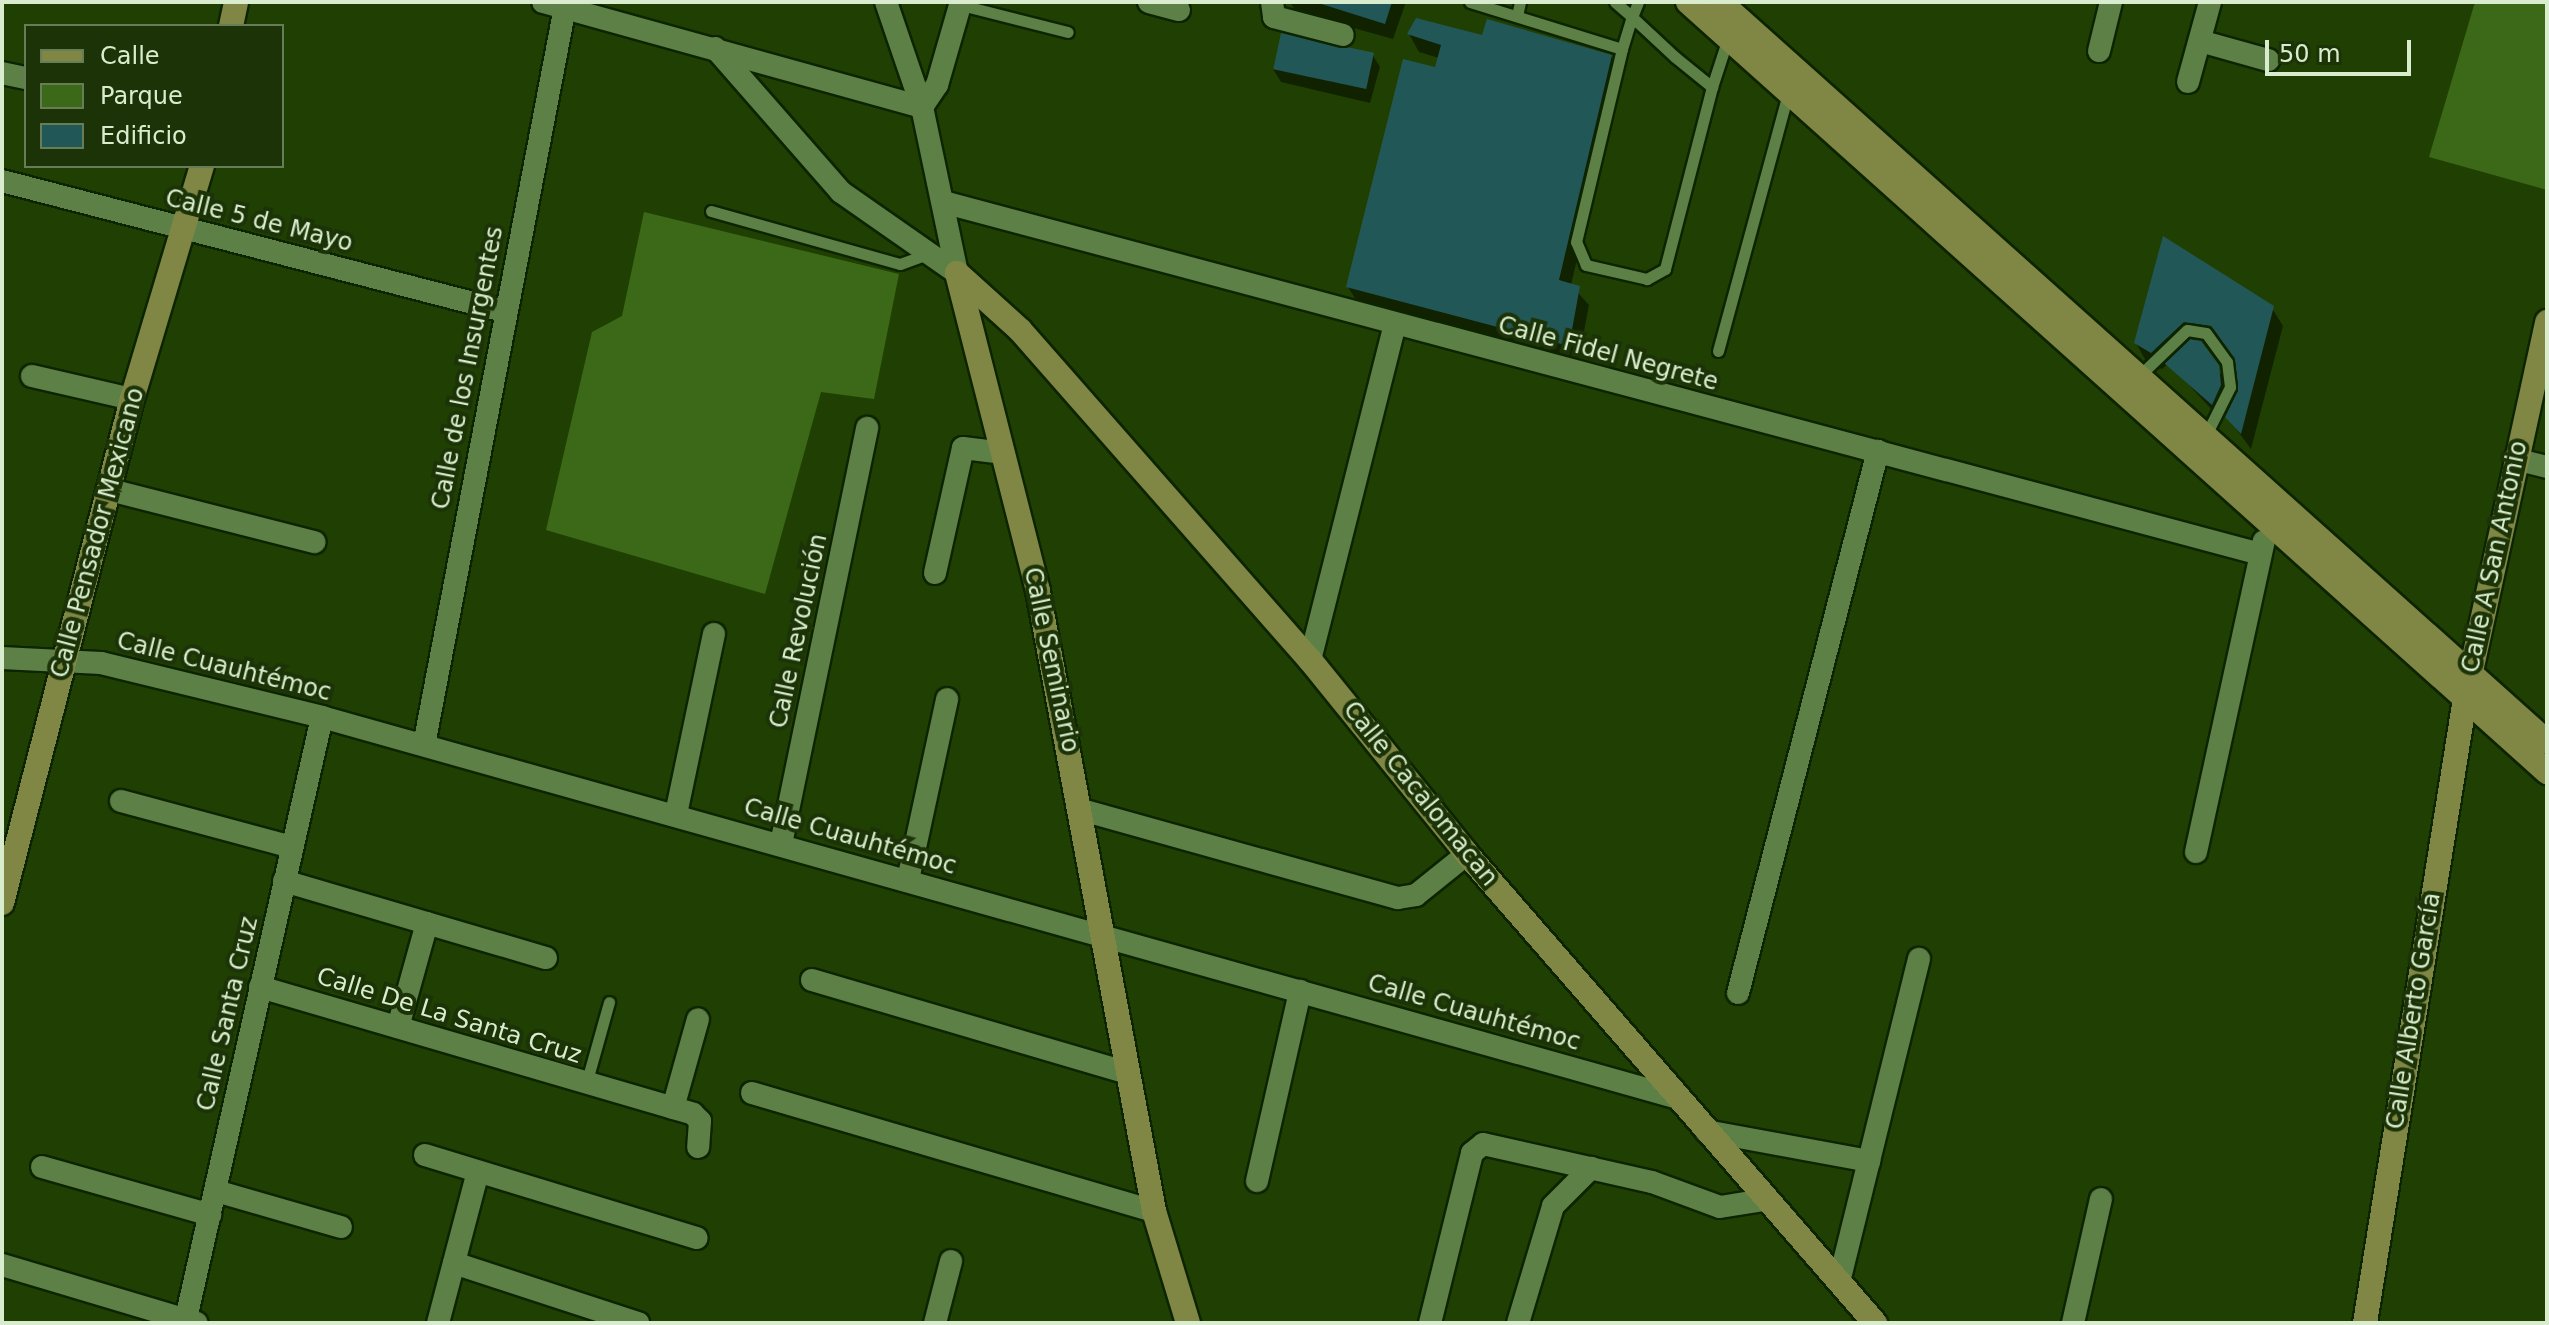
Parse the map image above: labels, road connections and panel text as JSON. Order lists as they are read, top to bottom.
{
  "streets": {
    "main road": [
      "Calle Pensador Mexicano",
      "Calle A San Antonio",
      "Calle Seminario",
      "Calle Cacalomacan",
      "Calle Alberto García"
    ],
    "street": [
      "Calle 5 de Mayo",
      "Calle Fidel Negrete",
      "Calle de los Insurgentes",
      "Calle Revolución",
      "Calle Cuauhtémoc",
      "Calle Santa Cruz",
      "Calle De La Santa Cruz"
    ]
  },
  "crossings": [
    ["Calle 5 de Mayo", "Calle de los Insurgentes"],
    ["Calle 5 de Mayo", "Calle Pensador Mexicano"],
    ["Calle Fidel Negrete", "Calle Seminario"],
    ["Calle de los Insurgentes", "Calle Cuauhtémoc"],
    ["Calle Pensador Mexicano", "Calle Cuauhtémoc"],
    ["Calle A San Antonio", "Calle Alberto García"],
    ["Calle Revolución", "Calle Cuauhtémoc"],
    ["Calle Seminario", "Calle Cuauhtémoc"],
    ["Calle Seminario", "Calle Cacalomacan"],
    ["Calle Cuauhtémoc", "Calle Cacalomacan"],
    ["Calle Cuauhtémoc", "Calle Santa Cruz"],
    ["Calle Santa Cruz", "Calle De La Santa Cruz"]
  ],
  "legend": ["Calle", "Parque", "Edificio"],
  "scale_bar": "50 m"
}
